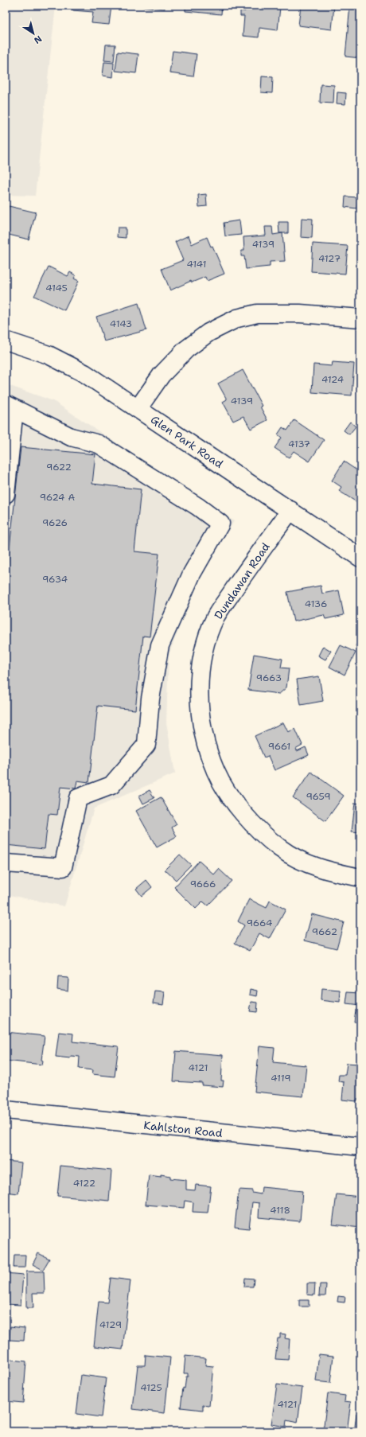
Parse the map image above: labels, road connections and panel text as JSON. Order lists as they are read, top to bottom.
{
  "streets": {
    "street": ["Glen Park Road", "Dundawan Road", "Kahlston Road"]
  },
  "crossings": [
    ["Glen Park Road", "Dundawan Road"]
  ],
  "house_numbers": [
    "4139",
    "4127",
    "4141",
    "4145",
    "4143",
    "4124",
    "4139",
    "4137",
    "9622",
    "9624 A",
    "9626",
    "9634",
    "4136",
    "9663",
    "9661",
    "9659",
    "9666",
    "9664",
    "9662",
    "4121",
    "4119",
    "4122",
    "4118",
    "4129",
    "4125",
    "4121"
  ],
  "north": "bottom right"
}
